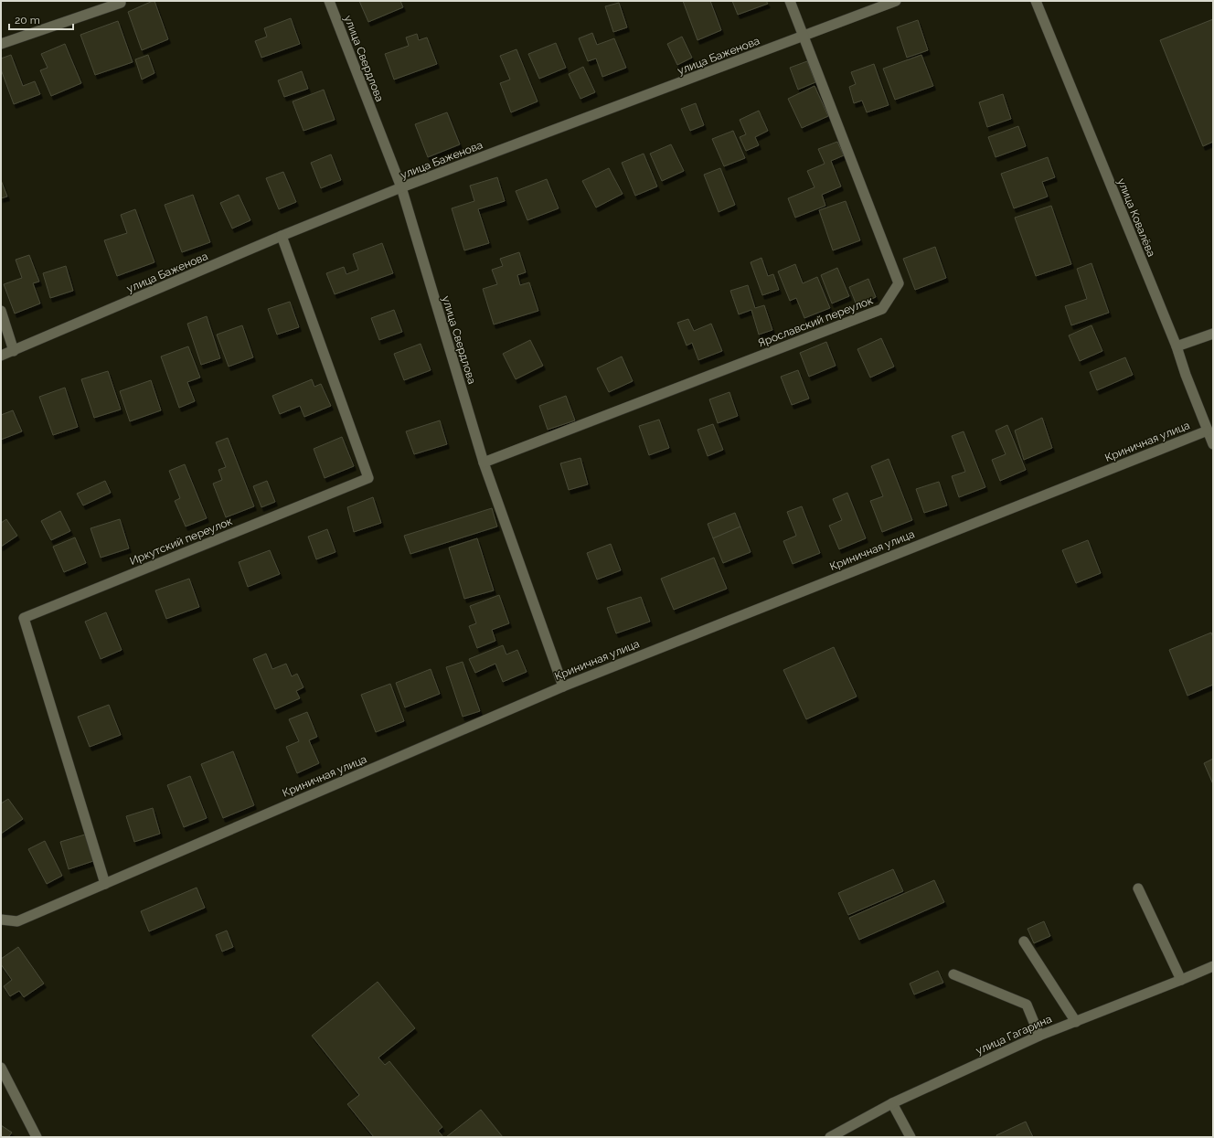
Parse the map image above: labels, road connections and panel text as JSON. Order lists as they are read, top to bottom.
{
  "streets": {
    "street": [
      "улица Баженова",
      "улица Свердлова",
      "улица Ковалёва",
      "Ярославский переулок",
      "Криничная улица",
      "Иркутский переулок",
      "улица Гагарина"
    ]
  },
  "crossings": [
    ["улица Баженова", "улица Свердлова"],
    ["улица Баженова", "Ярославский переулок"],
    ["улица Баженова", "Иркутский переулок"],
    ["улица Свердлова", "Ярославский переулок"],
    ["улица Свердлова", "Криничная улица"],
    ["улица Ковалёва", "Криничная улица"],
    ["Криничная улица", "Иркутский переулок"]
  ],
  "scale_bar": "20 m"
}
